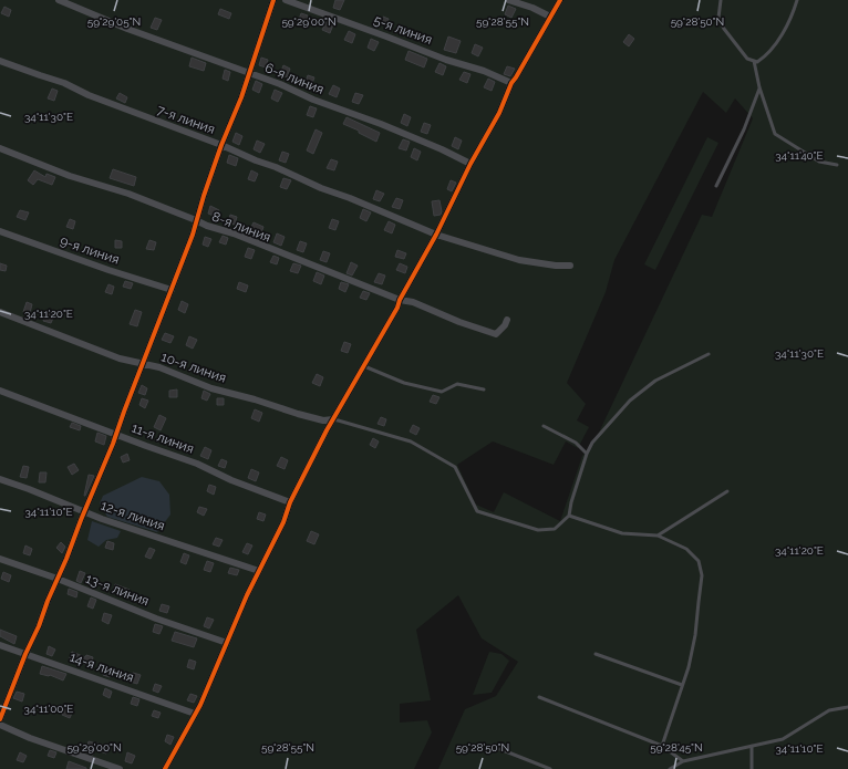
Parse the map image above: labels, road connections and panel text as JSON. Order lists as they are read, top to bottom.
{
  "streets": {
    "street": [
      "5-я линия",
      "6-я линия",
      "7-я линия",
      "8-я линия",
      "9-я линия",
      "10-я линия",
      "11-я линия",
      "12-я линия",
      "13-я линия",
      "14-я линия"
    ]
  },
  "coordinates": [
    "59°29'05\"N",
    "59°29'00\"N",
    "59°28'55\"N",
    "59°28'50\"N",
    "34°11'30\"E",
    "34°11'40\"E",
    "34°11'20\"E",
    "34°11'10\"E",
    "34°11'00\"E",
    "59°28'45\"N"
  ]
}
